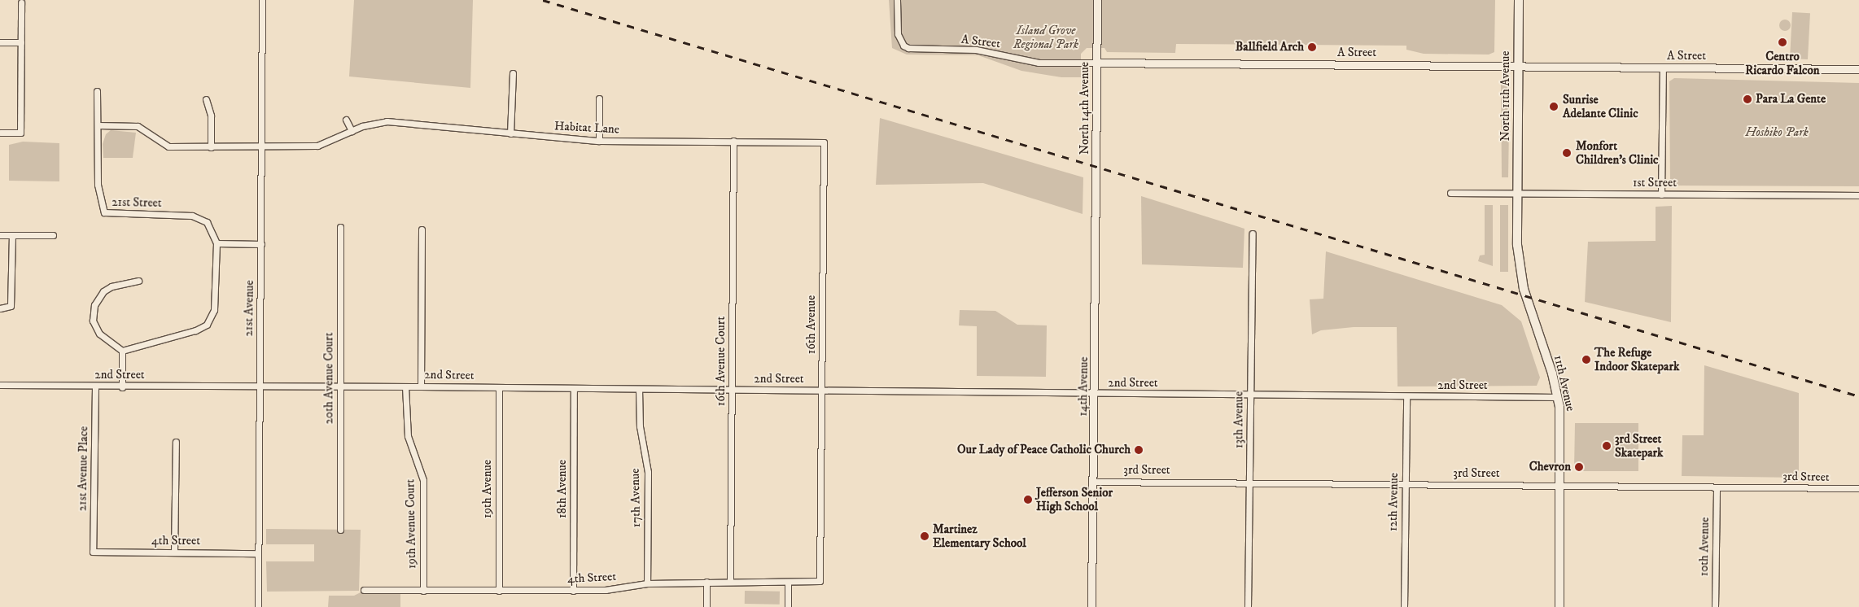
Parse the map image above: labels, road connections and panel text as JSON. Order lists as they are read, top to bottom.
{
  "streets": {
    "main road": ["North 11th Avenue", "11th Avenue"],
    "street": [
      "A Street",
      "North 14th Avenue",
      "Habitat Lane",
      "1st Street",
      "21st Street",
      "21st Avenue",
      "16th Avenue",
      "16th Avenue Court",
      "2nd Street",
      "20th Avenue Court",
      "14th Avenue",
      "13th Avenue",
      "21st Avenue Place",
      "3rd Street",
      "19th Avenue",
      "18th Avenue",
      "17th Avenue",
      "12th Avenue",
      "19th Avenue Court",
      "4th Street",
      "10th Avenue"
    ]
  },
  "crossings": [
    ["A Street", "North 11th Avenue"],
    ["A Street", "North 14th Avenue"],
    ["North 11th Avenue", "1st Street"],
    ["North 11th Avenue", "11th Avenue"],
    ["North 14th Avenue", "14th Avenue"],
    ["Habitat Lane", "21st Avenue"],
    ["Habitat Lane", "16th Avenue"],
    ["Habitat Lane", "16th Avenue Court"],
    ["1st Street", "11th Avenue"],
    ["21st Avenue", "2nd Street"],
    ["21st Avenue", "4th Street"],
    ["16th Avenue", "2nd Street"],
    ["16th Avenue", "4th Street"],
    ["16th Avenue Court", "2nd Street"],
    ["16th Avenue Court", "4th Street"],
    ["2nd Street", "20th Avenue Court"],
    ["2nd Street", "11th Avenue"],
    ["2nd Street", "14th Avenue"],
    ["2nd Street", "13th Avenue"],
    ["2nd Street", "21st Avenue Place"],
    ["2nd Street", "19th Avenue"],
    ["2nd Street", "18th Avenue"],
    ["2nd Street", "17th Avenue"],
    ["2nd Street", "12th Avenue"],
    ["2nd Street", "19th Avenue Court"],
    ["11th Avenue", "3rd Street"],
    ["14th Avenue", "3rd Street"],
    ["13th Avenue", "3rd Street"],
    ["21st Avenue Place", "4th Street"],
    ["3rd Street", "12th Avenue"],
    ["3rd Street", "10th Avenue"],
    ["19th Avenue", "4th Street"],
    ["18th Avenue", "4th Street"],
    ["17th Avenue", "4th Street"],
    ["19th Avenue Court", "4th Street"]
  ],
  "parks": ["Island Grove Regional Park", "Hoshiko Park"],
  "places": [
    "Centro Ricardo Falcon",
    "Ballfield Arch",
    "Para La Gente",
    "Sunrise Adelante Clinic",
    "Monfort Children's Clinic",
    "The Refuge Indoor Skatepark",
    "3rd Street Skatepark",
    "Our Lady of Peace Catholic Church",
    "Chevron",
    "Jefferson Senior High School",
    "Martinez Elementary School"
  ]
}
